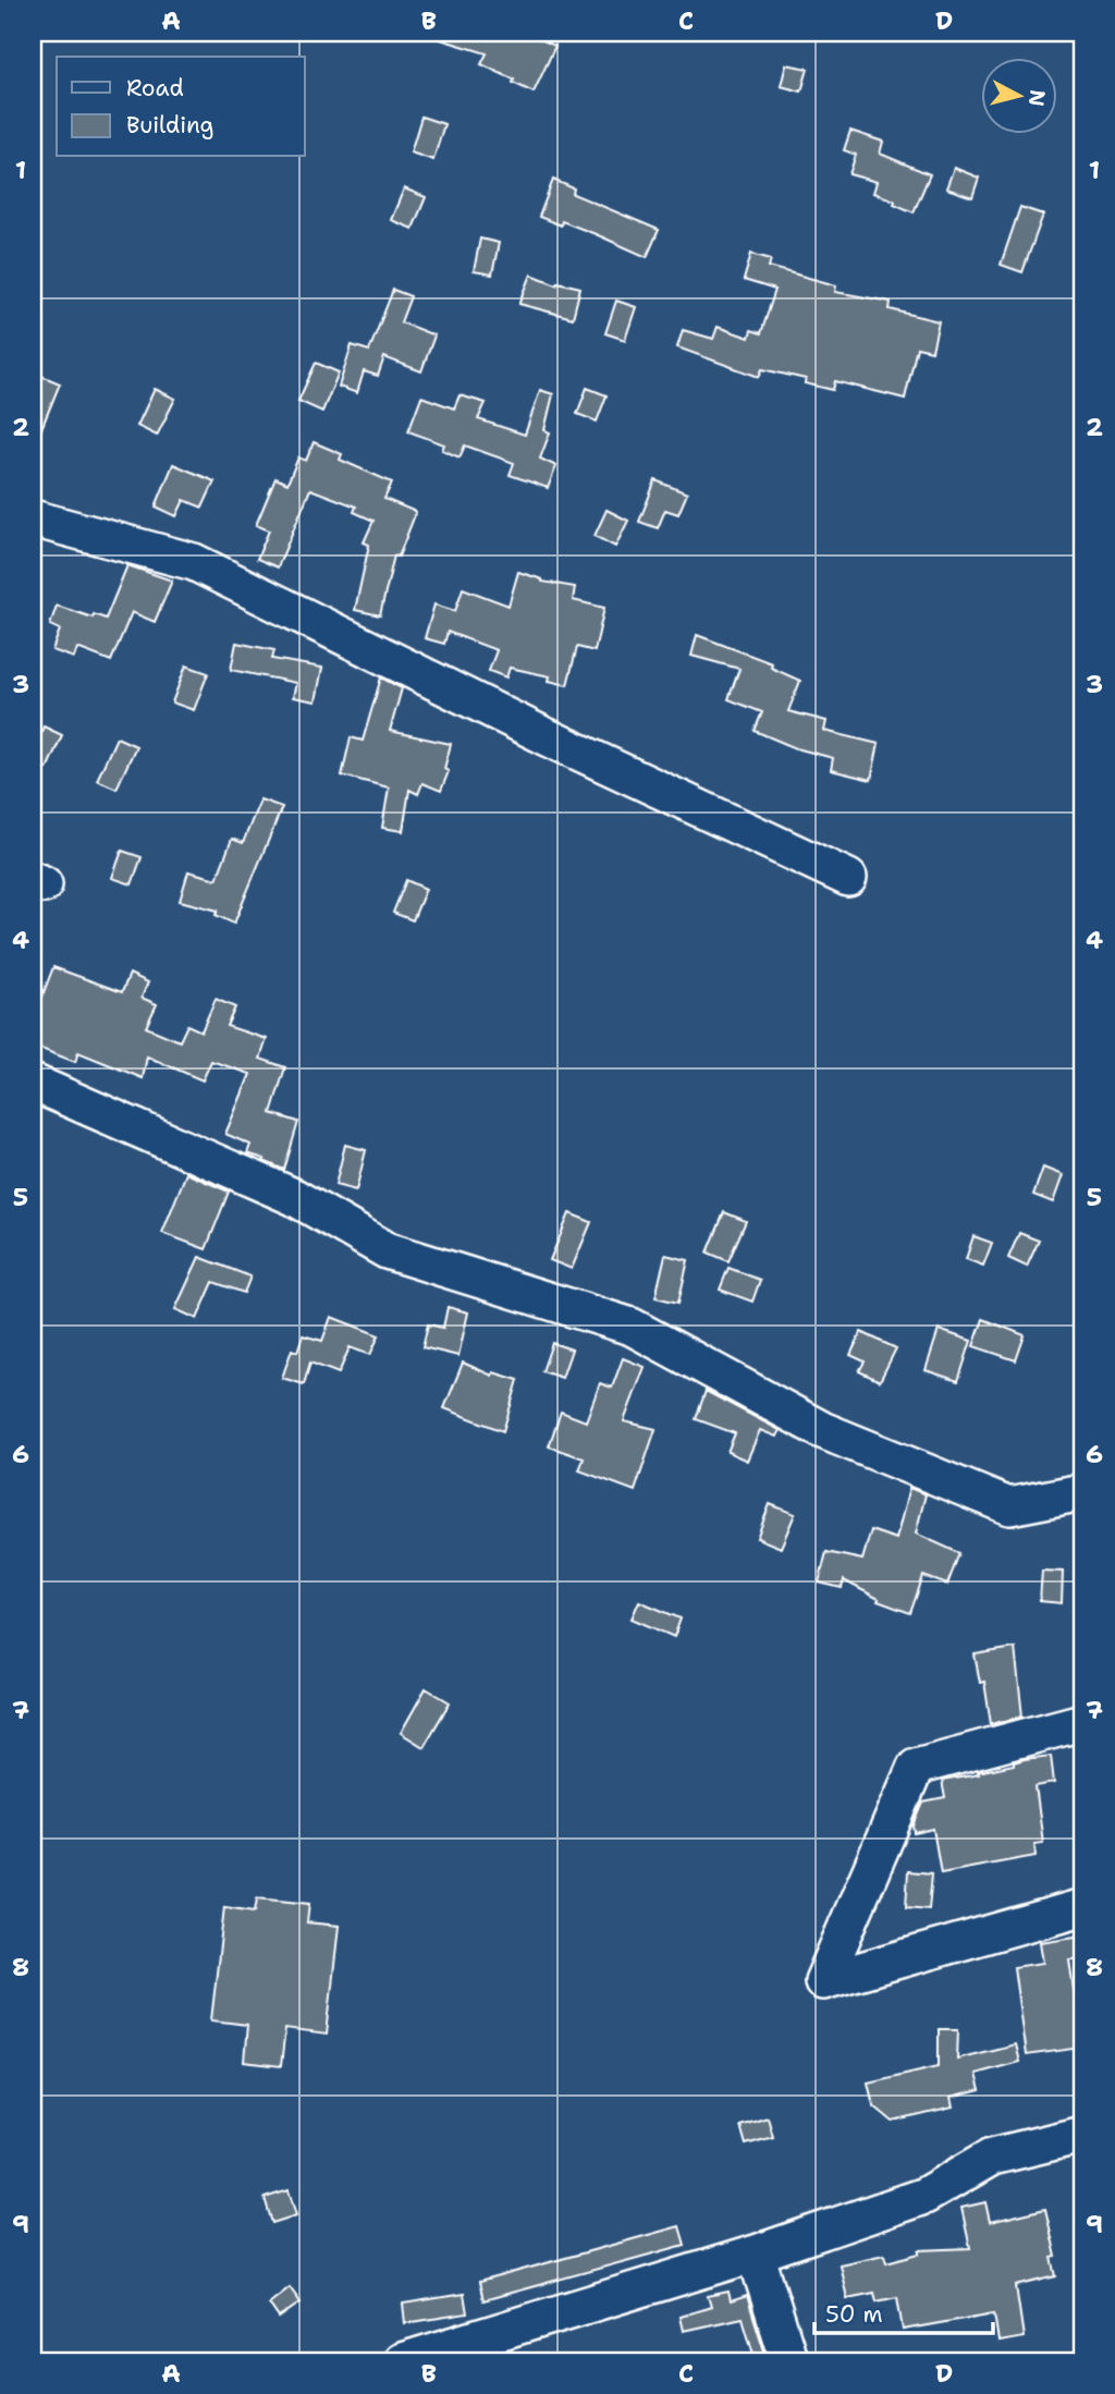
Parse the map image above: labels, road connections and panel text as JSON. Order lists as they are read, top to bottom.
{
  "legend": ["Road", "Building"],
  "scale_bar": "50 m",
  "north": "right",
  "grid": {
    "columns": [
      "A",
      "B",
      "C",
      "D"
    ],
    "rows": [
      "1",
      "2",
      "3",
      "4",
      "5",
      "6",
      "7",
      "8",
      "9"
    ]
  }
}
